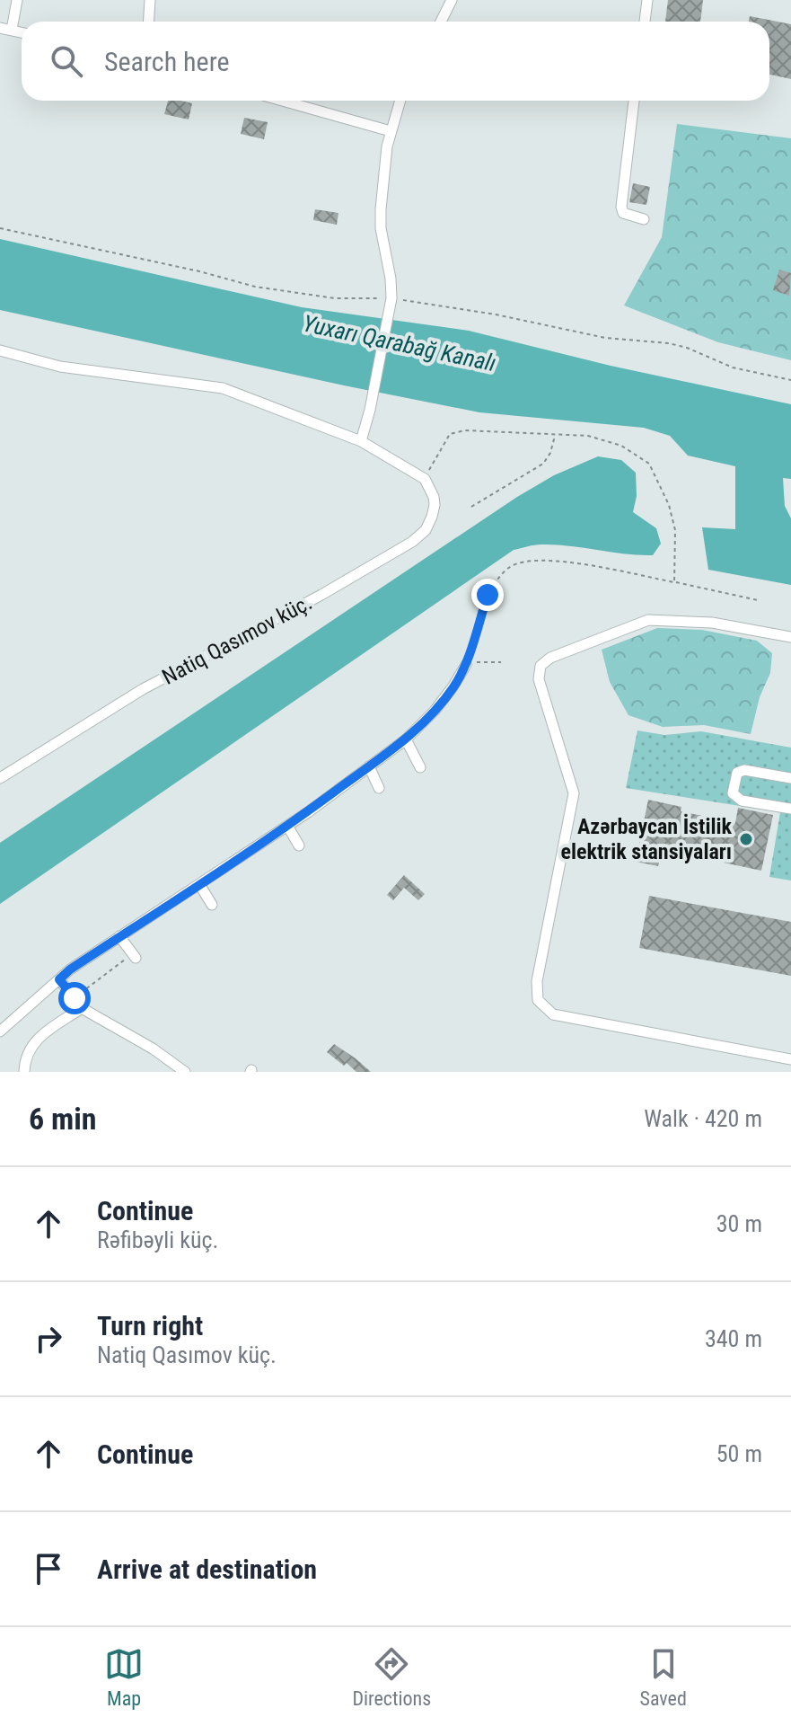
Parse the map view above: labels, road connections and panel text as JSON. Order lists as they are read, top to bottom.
{
  "streets": {
    "street": ["Natiq Qasımov küç."]
  },
  "water": ["Yuxarı Qarabağ Kanalı"],
  "places": ["Azərbaycan İstilik elektrik stansiyaları"],
  "page": {
    "search": "Search here",
    "heading": ["6 min", "Walk · 420 m"],
    "list": [
      ["Continue", "Rəfibəyli küç.", "30 m"],
      ["Turn right", "Natiq Qasımov küç.", "340 m"],
      ["Continue", "50 m"],
      "Arrive at destination"
    ],
    "nav": ["Map", "Directions", "Saved"]
  }
}
